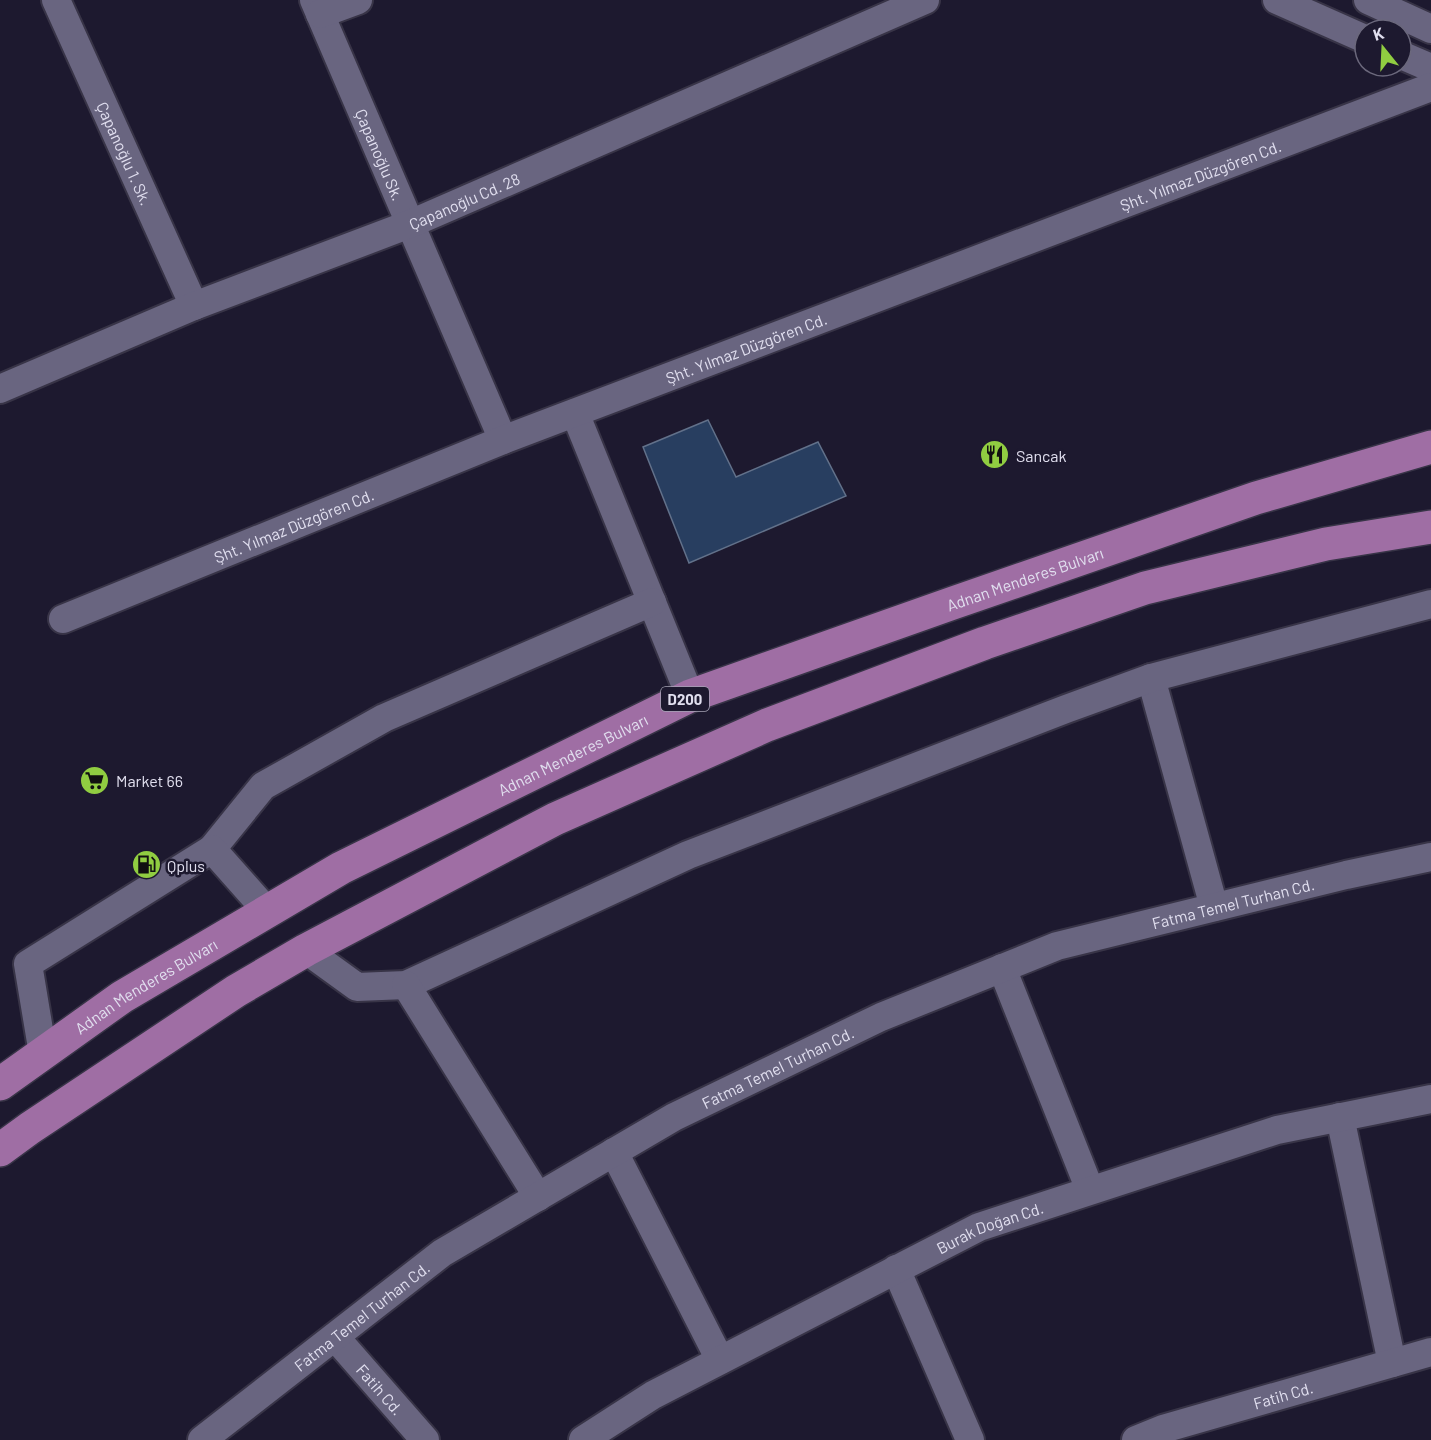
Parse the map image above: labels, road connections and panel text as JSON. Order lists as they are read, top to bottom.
{
  "streets": {
    "highway": ["Adnan Menderes Bulvarı", "D200"],
    "street": [
      "Çapanoğlu 1. Sk.",
      "Çapanoğlu Sk.",
      "Şht. Yılmaz Düzgören Cd.",
      "Çapanoğlu Cd. 28",
      "Fatma Temel Turhan Cd.",
      "Burak Doğan Cd.",
      "Fatih Cd."
    ]
  },
  "crossings": [
    ["Çapanoğlu 1. Sk.", "Çapanoğlu Cd. 28"],
    ["Çapanoğlu Sk.", "Şht. Yılmaz Düzgören Cd."],
    ["Çapanoğlu Sk.", "Çapanoğlu Cd. 28"],
    ["Fatma Temel Turhan Cd.", "Fatih Cd."]
  ],
  "places": {
    "restaurant": ["Sancak"],
    "supermarket": ["Market 66"],
    "fuel station": ["Qplus"]
  },
  "north": "top"
}
